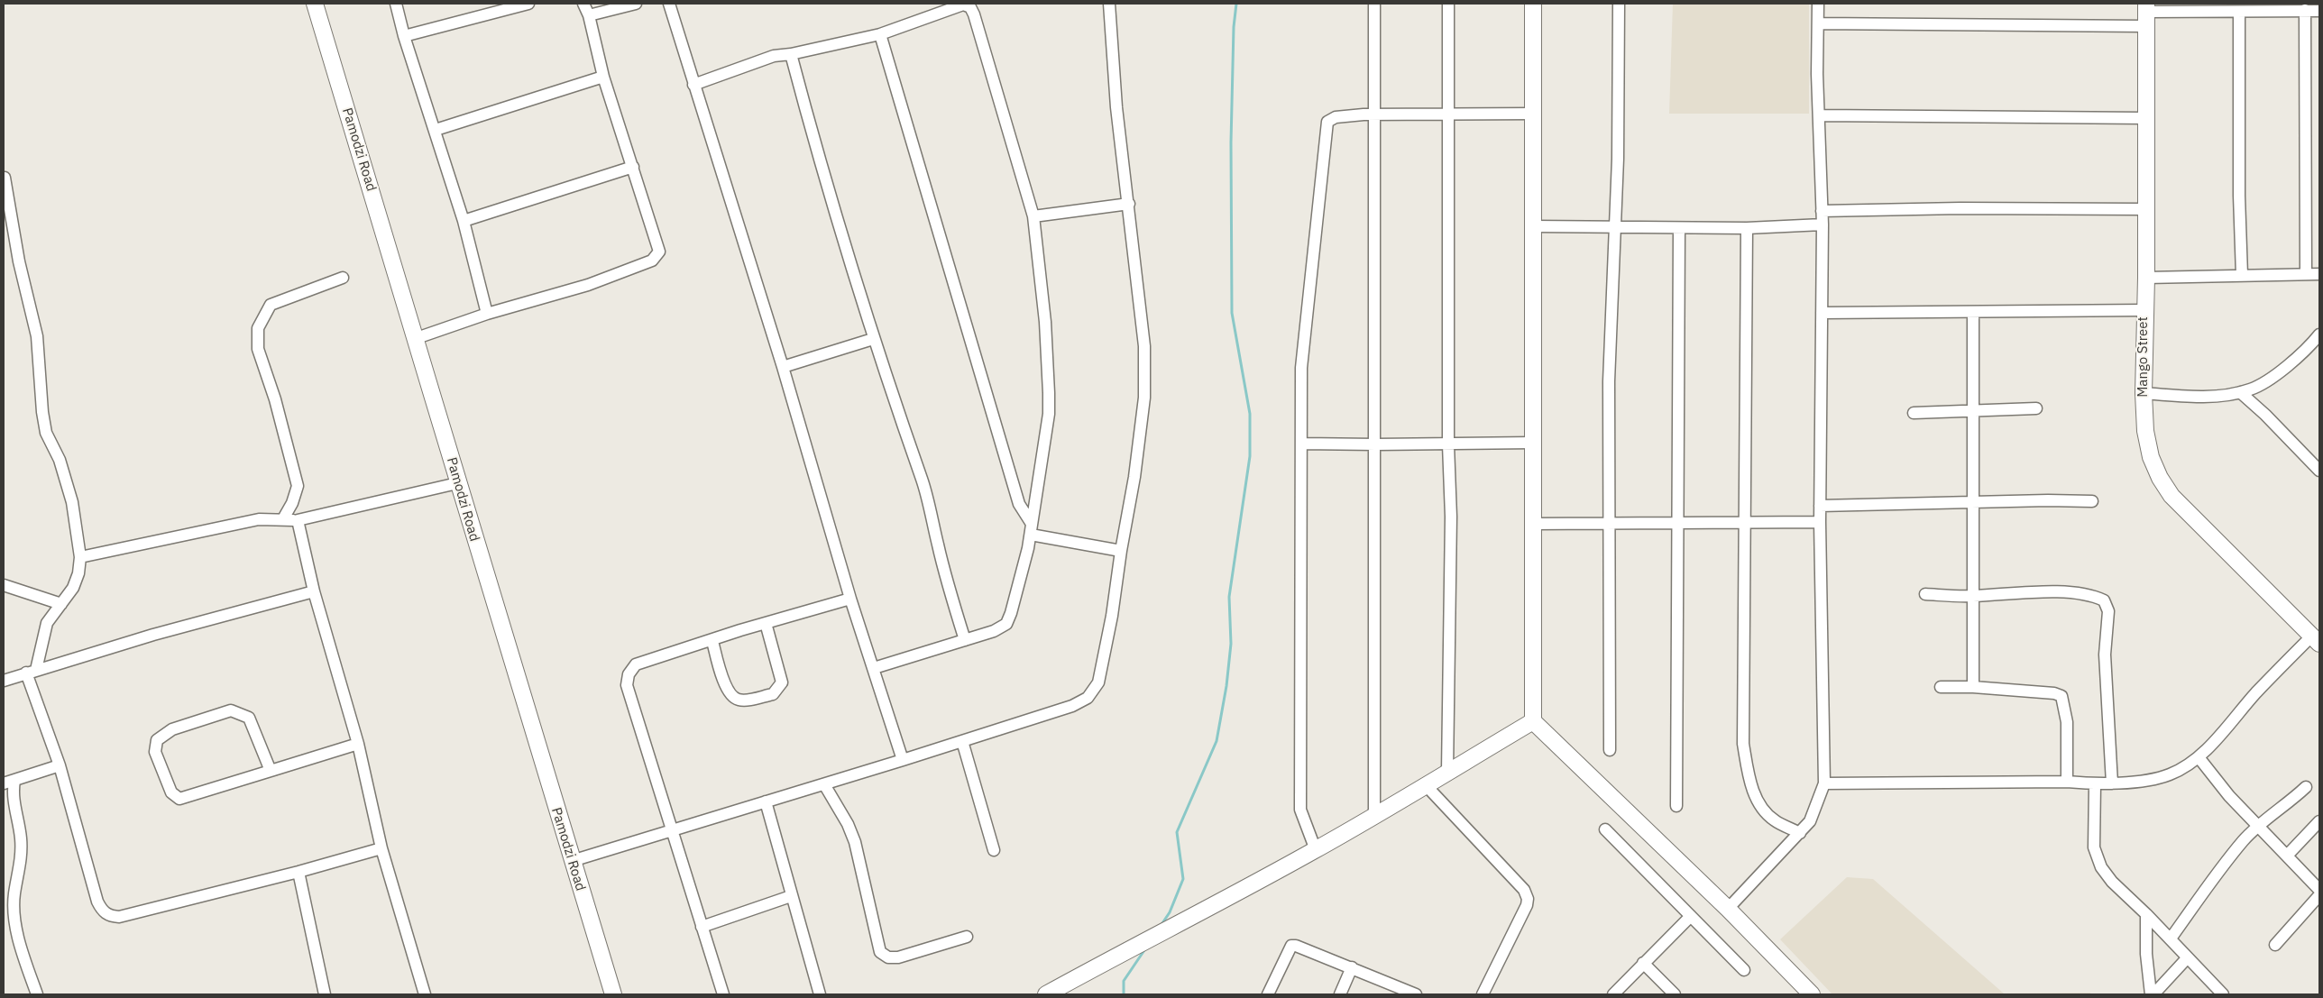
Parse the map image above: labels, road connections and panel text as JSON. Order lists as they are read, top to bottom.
{
  "streets": {
    "street": ["Pamodzi Road", "Mango Street"]
  }
}
